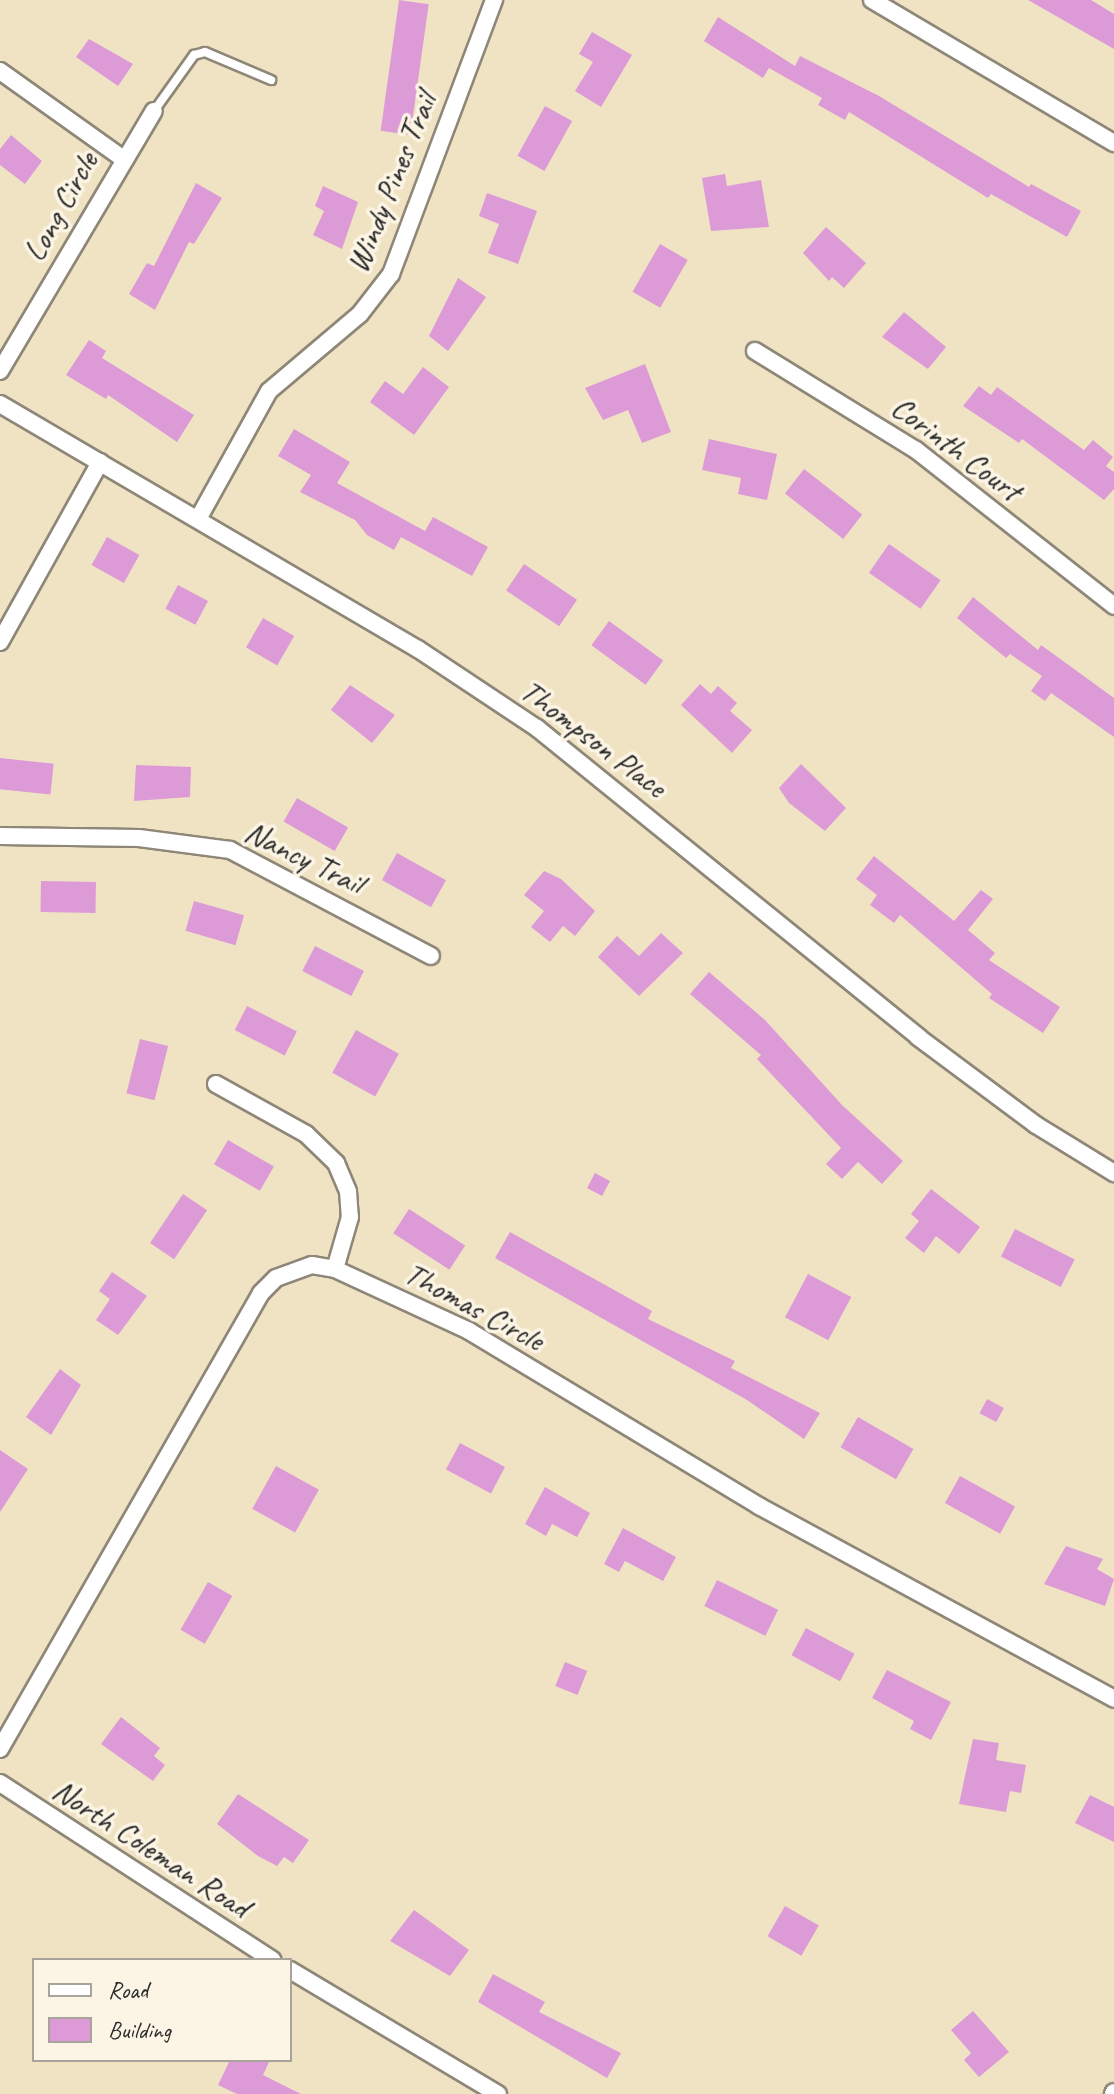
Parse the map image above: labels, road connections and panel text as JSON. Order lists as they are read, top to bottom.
{
  "streets": {
    "street": [
      "Windy Pines Trail",
      "Long Circle",
      "Corinth Court",
      "Thompson Place",
      "Nancy Trail",
      "Thomas Circle",
      "North Coleman Road"
    ]
  },
  "crossings": [
    ["Windy Pines Trail", "Thompson Place"]
  ],
  "legend": ["Road", "Building"]
}
